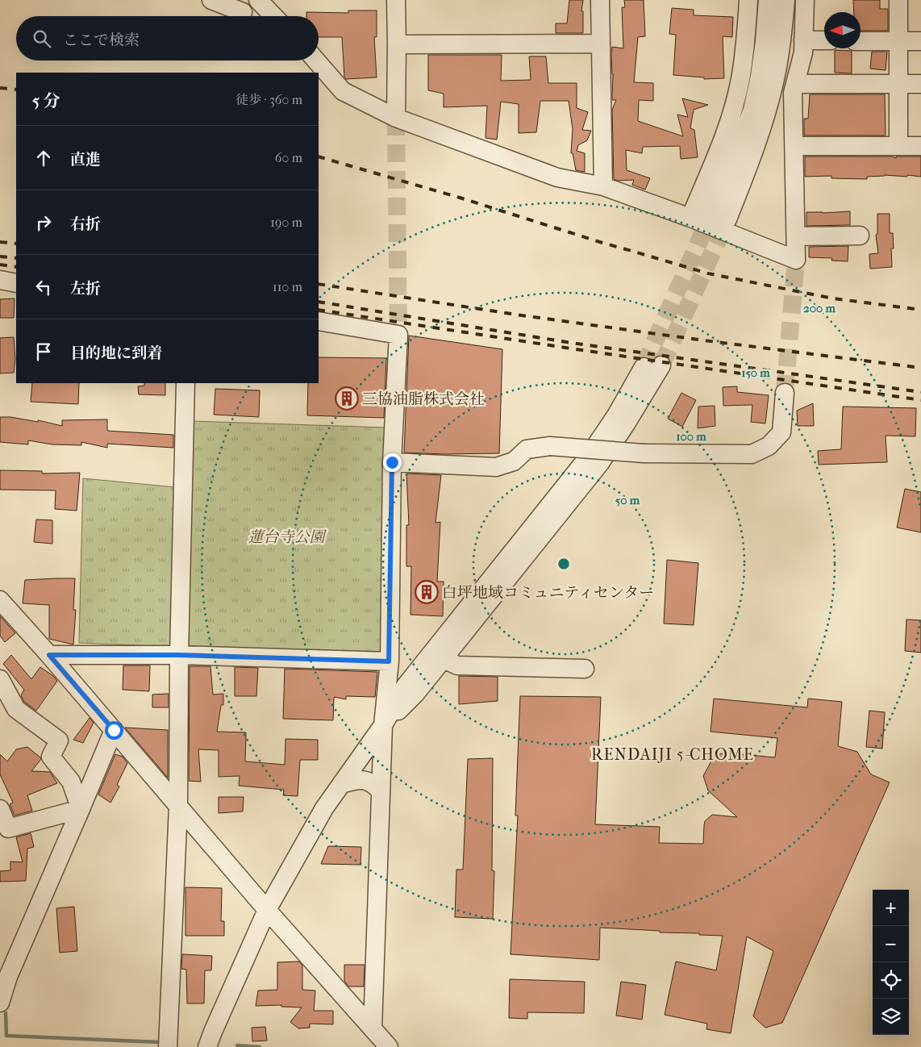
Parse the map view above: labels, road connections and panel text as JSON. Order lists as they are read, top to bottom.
{
  "districts": ["RENDAIJI 5-CHOME"],
  "parks": ["蓮台寺公園"],
  "places": {
    "building": ["三協油脂株式会社", "白坪地域コミュニティセンター"]
  },
  "north": "left",
  "page": {
    "search": "ここで検索",
    "heading": ["5 分", "徒歩 · 360 m"],
    "list": [
      ["直進", "60 m"],
      ["右折", "190 m"],
      ["左折", "110 m"],
      "目的地に到着"
    ],
    "map_buttons": ["+", "−"]
  },
  "rings": [
    "200 m",
    "150 m",
    "100 m",
    "50 m"
  ]
}
